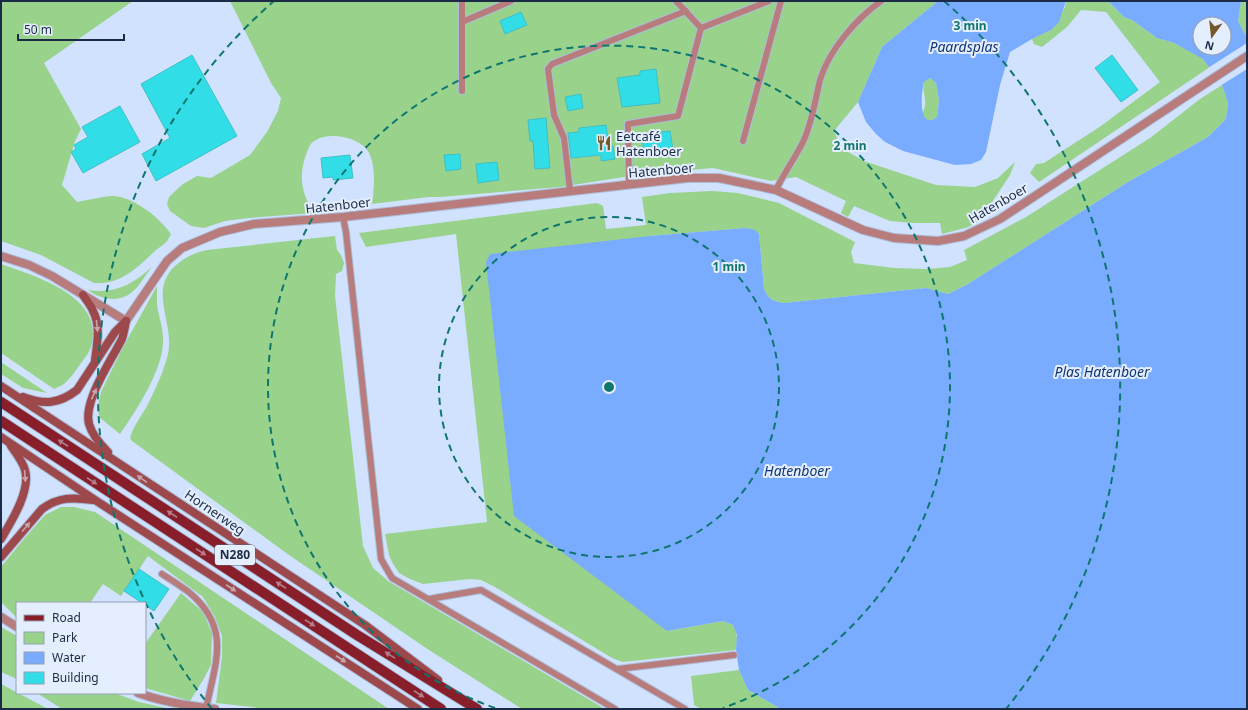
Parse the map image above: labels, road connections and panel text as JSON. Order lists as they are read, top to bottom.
{
  "streets": {
    "main road": ["Hornerweg", "N280"],
    "street": ["Hatenboer"]
  },
  "water": ["Paardsplas", "Plas Hatenboer", "Hatenboer"],
  "places": {
    "restaurant": ["Eetcafé Hatenboer"]
  },
  "legend": [
    "Road",
    "Park",
    "Water",
    "Building"
  ],
  "scale_bar": "50 m",
  "north": "bottom",
  "rings": ["3 min", "2 min", "1 min"]
}
